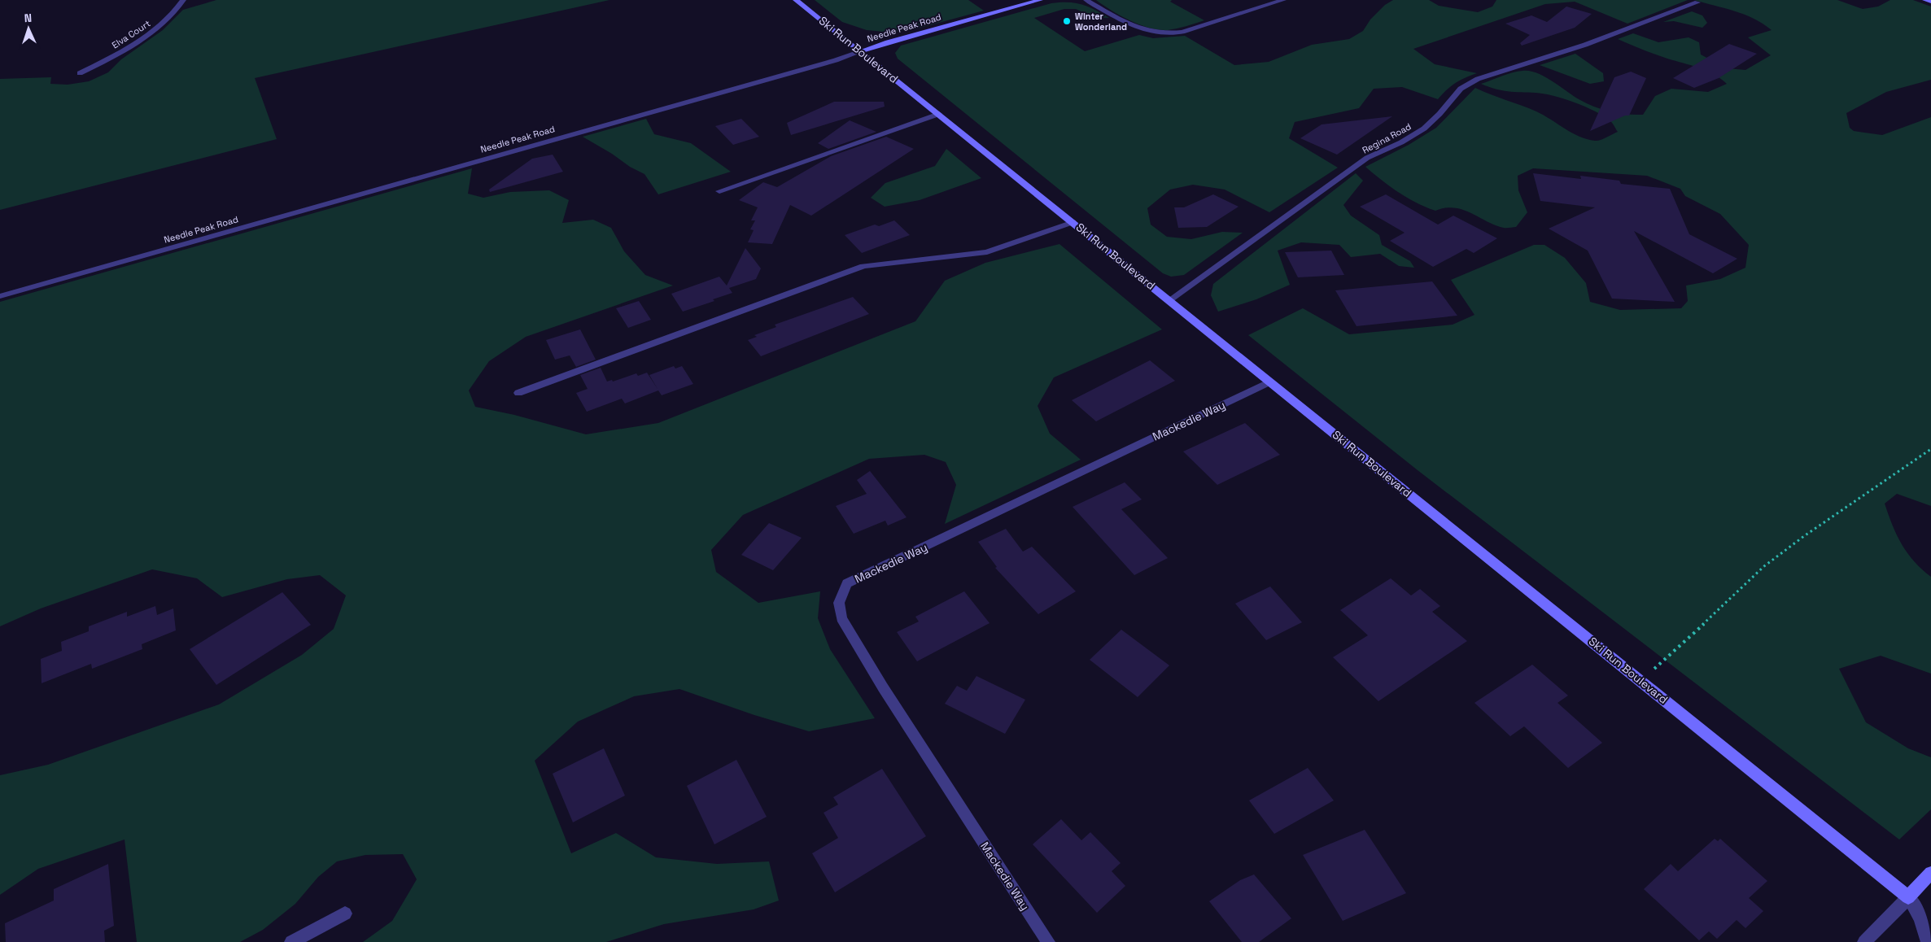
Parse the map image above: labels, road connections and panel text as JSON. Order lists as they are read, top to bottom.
{
  "streets": {
    "street": [
      "Needle Peak Road",
      "Elva Court",
      "Ski Run Boulevard",
      "Regina Road",
      "Mackedie Way"
    ]
  },
  "crossings": [
    ["Needle Peak Road", "Ski Run Boulevard"],
    ["Ski Run Boulevard", "Regina Road"],
    ["Ski Run Boulevard", "Mackedie Way"]
  ],
  "places": ["Winter Wonderland"],
  "north": "top"
}
